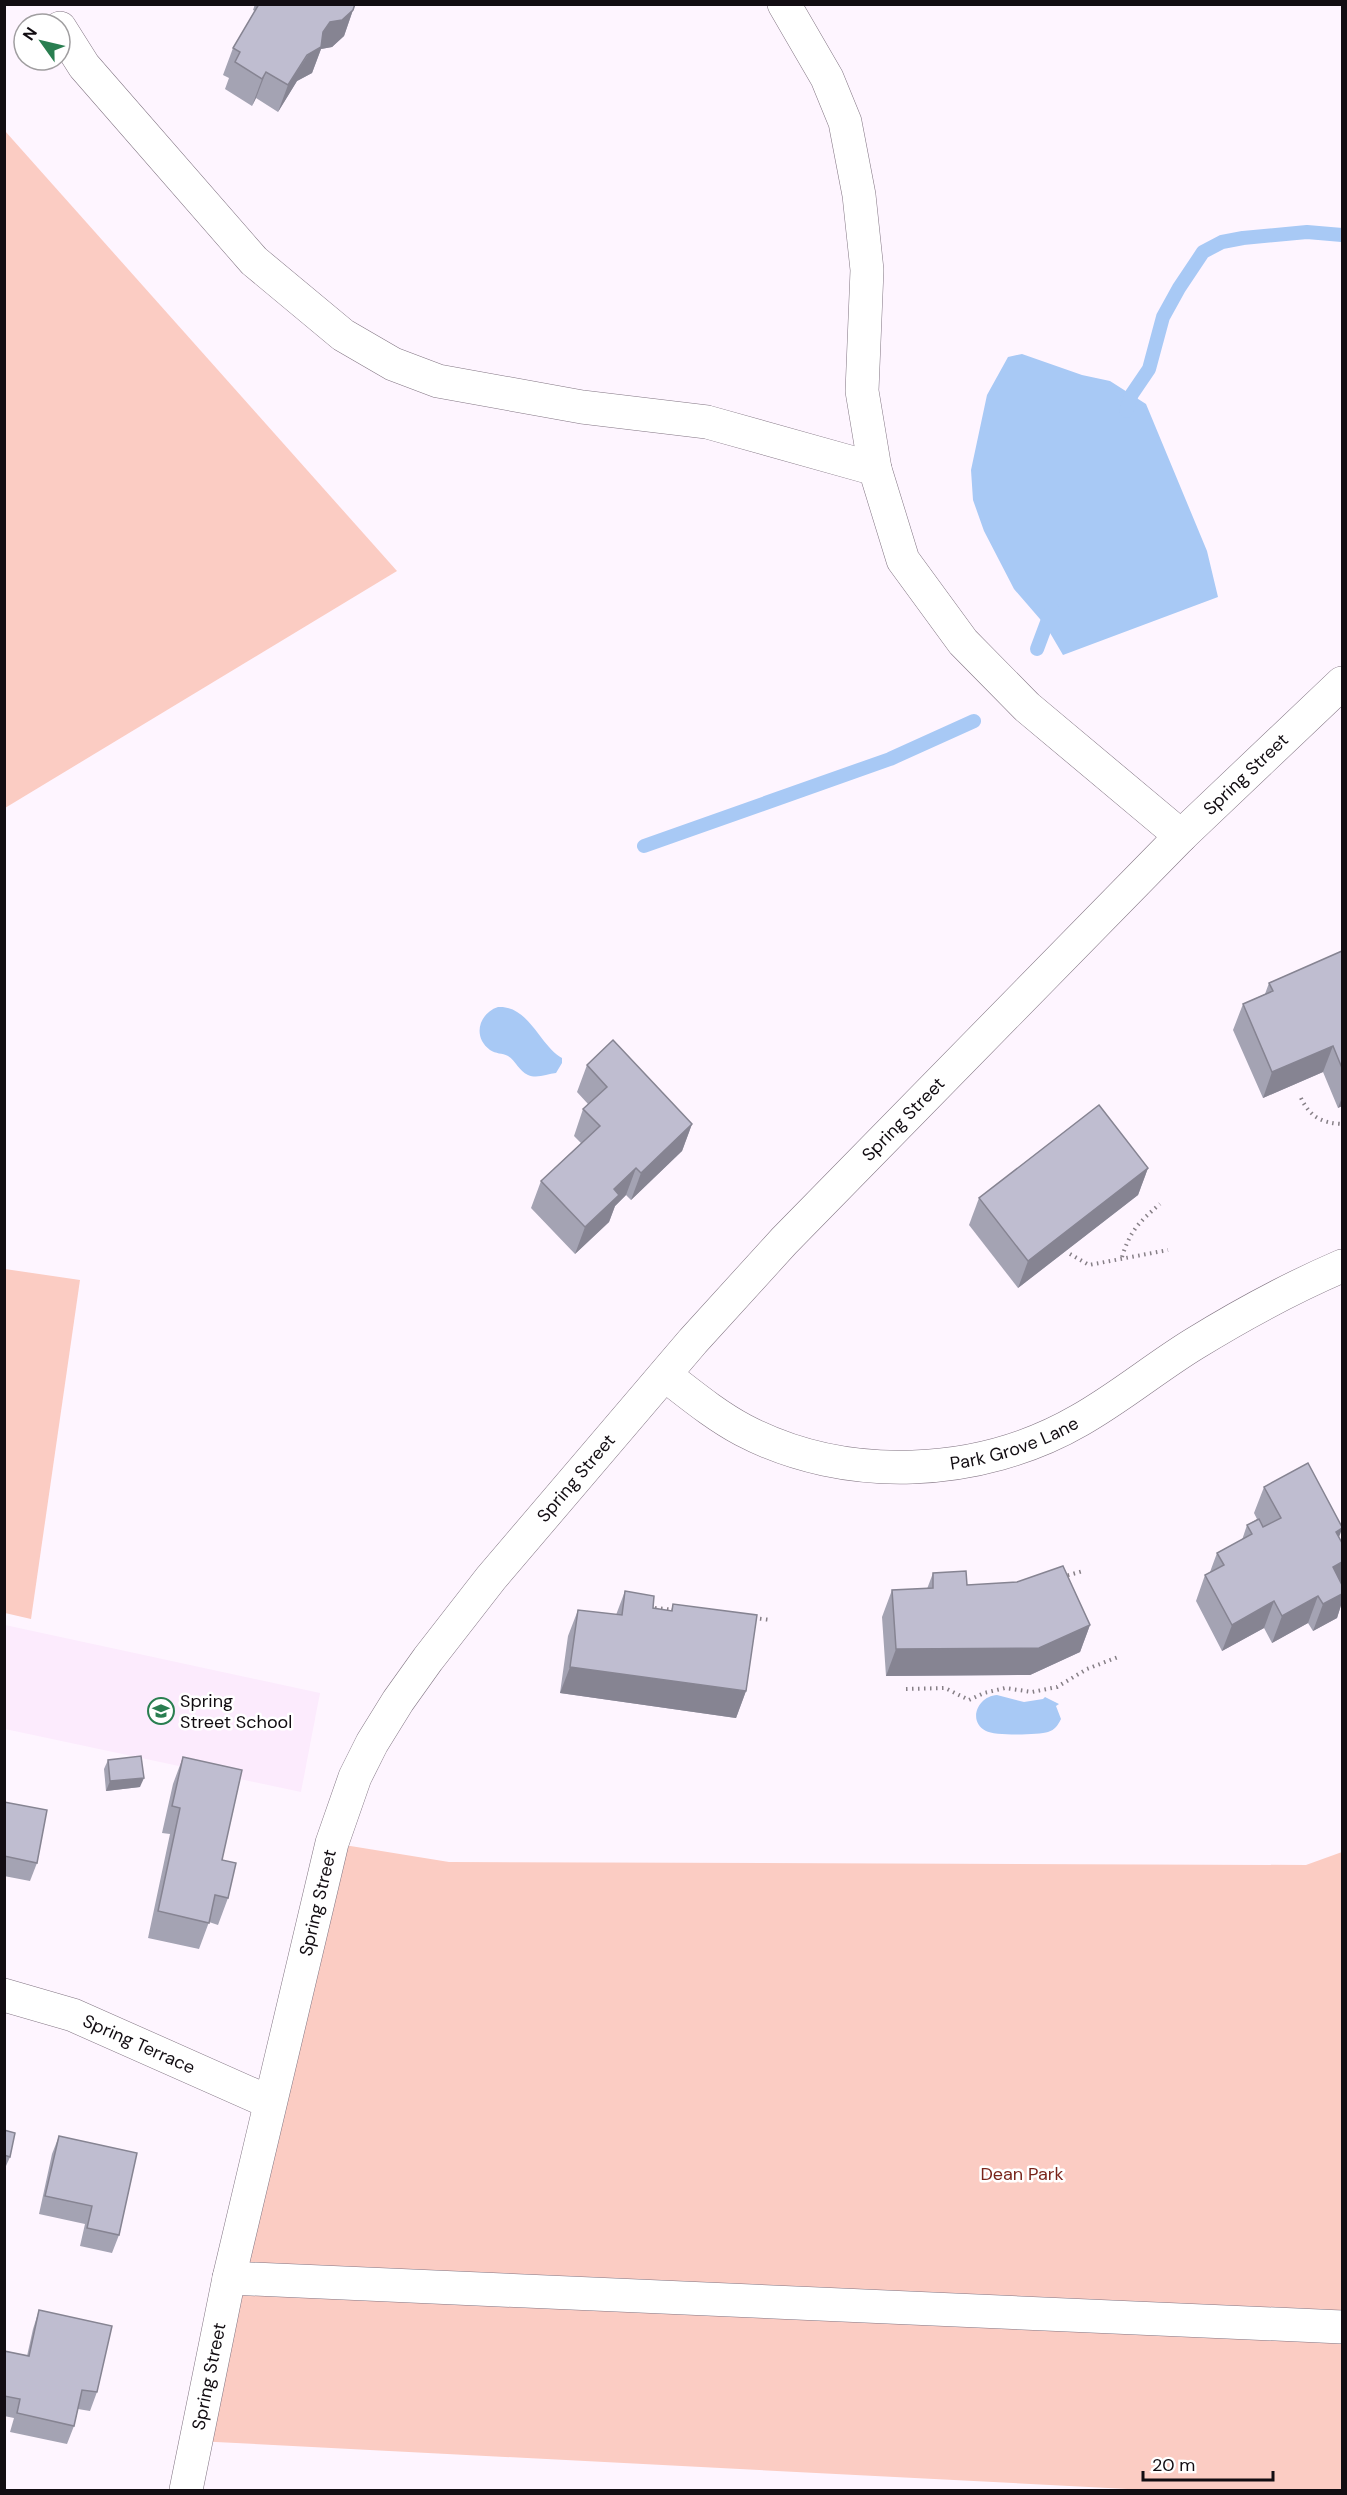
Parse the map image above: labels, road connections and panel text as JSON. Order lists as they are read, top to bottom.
{
  "streets": {
    "street": ["Spring Street", "Park Grove Lane", "Spring Terrace"]
  },
  "crossings": [
    ["Spring Street", "Park Grove Lane"],
    ["Spring Street", "Spring Terrace"]
  ],
  "parks": ["Dean Park"],
  "places": {
    "school or university": ["Spring Street School"]
  },
  "scale_bar": "20 m",
  "north": "top left"
}
